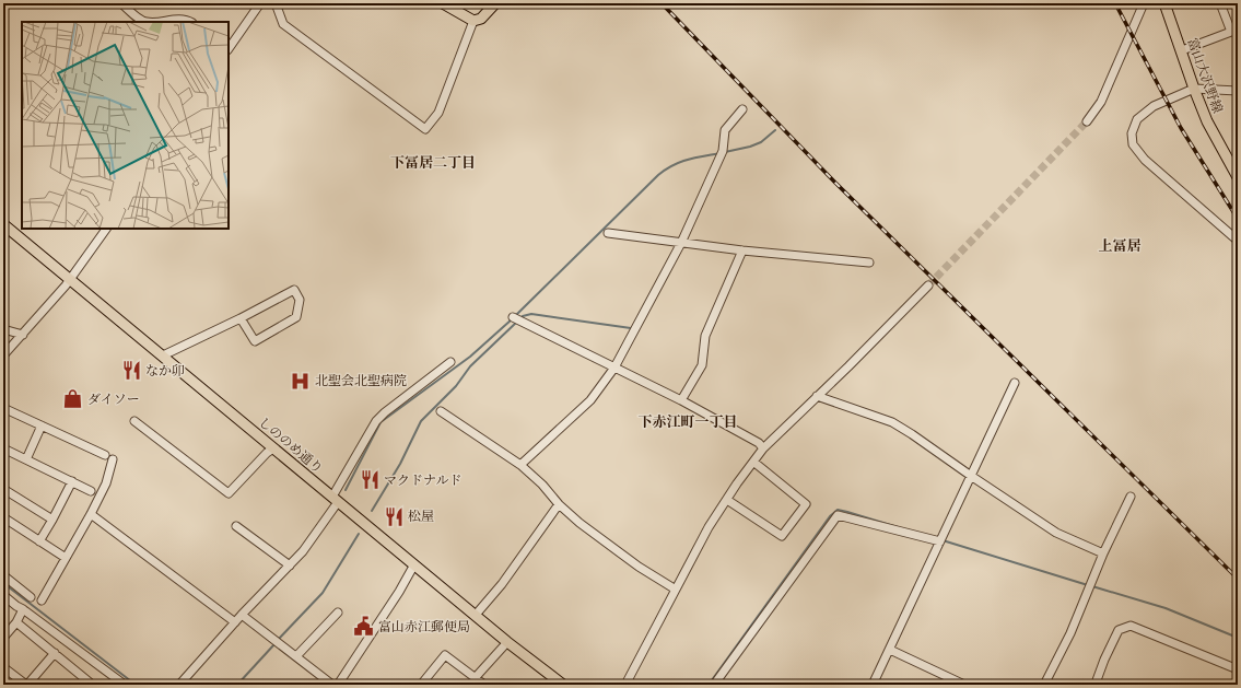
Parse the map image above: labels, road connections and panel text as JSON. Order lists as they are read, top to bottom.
{
  "streets": {
    "main road": ["富山大沢野線", "しののめ通り"]
  },
  "districts": ["下冨居二丁目", "上冨居", "下赤江町一丁目"],
  "places": {
    "restaurant": ["なか卯", "マクドナルド", "松屋"],
    "hospital": ["北聖会北聖病院"],
    "shop": ["ダイソー"],
    "public building": ["富山赤江郵便局"]
  }
}
